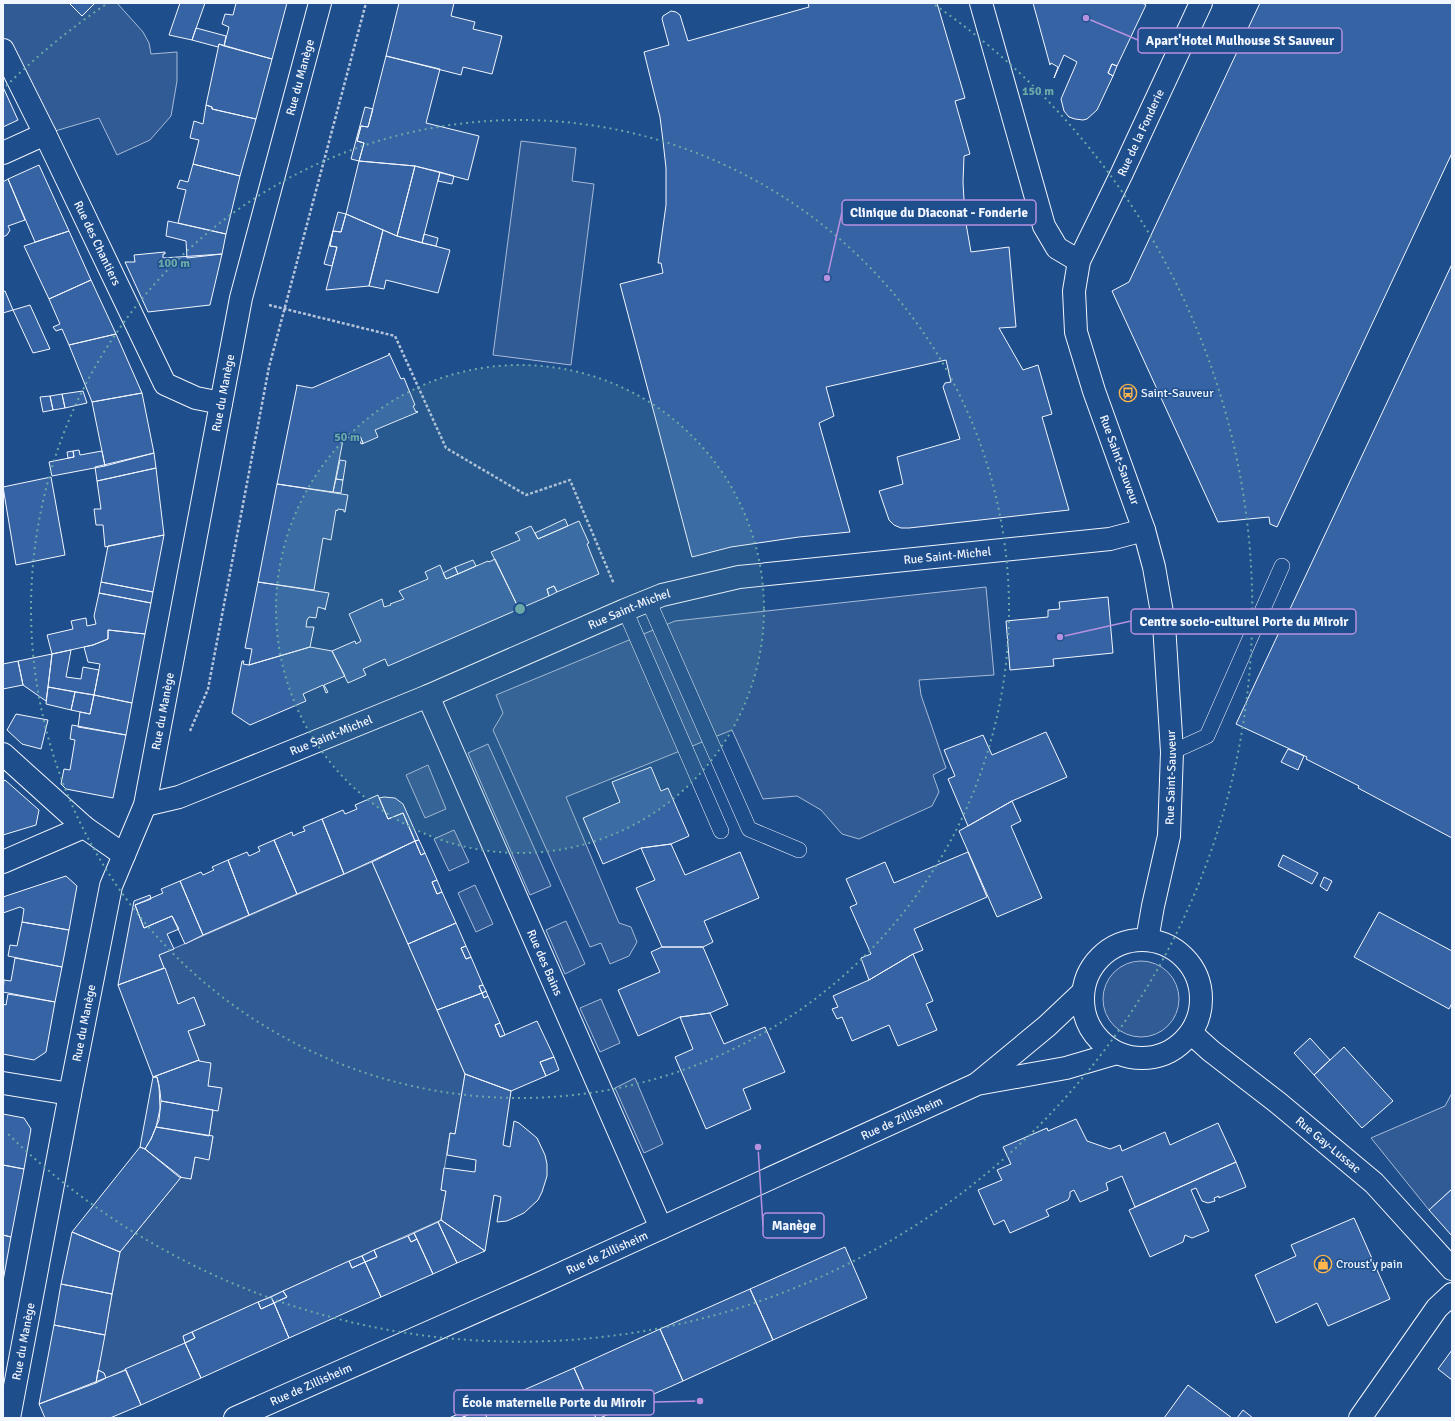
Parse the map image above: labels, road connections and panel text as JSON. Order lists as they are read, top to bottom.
{
  "streets": {
    "street": [
      "Rue du Manège",
      "Rue de la Fonderie",
      "Rue des Chantiers",
      "Rue Saint-Sauveur",
      "Rue Saint-Michel",
      "Rue des Bains",
      "Rue de Zillisheim",
      "Rue Gay-Lussac"
    ]
  },
  "crossings": [
    ["Rue du Manège", "Rue des Chantiers"],
    ["Rue du Manège", "Rue Saint-Michel"],
    ["Rue de la Fonderie", "Rue Saint-Sauveur"],
    ["Rue Saint-Sauveur", "Rue Saint-Michel"],
    ["Rue Saint-Sauveur", "Rue de Zillisheim"],
    ["Rue Saint-Sauveur", "Rue Gay-Lussac"],
    ["Rue Saint-Michel", "Rue des Bains"],
    ["Rue des Bains", "Rue de Zillisheim"],
    ["Rue de Zillisheim", "Rue Gay-Lussac"]
  ],
  "places": {
    "other": [
      "Apart'Hotel Mulhouse St Sauveur",
      "Clinique du Diaconat - Fonderie",
      "Centre socio-culturel Porte du Miroir",
      "Manège",
      "École maternelle Porte du Miroir"
    ],
    "bus stop": ["Saint-Sauveur"],
    "shop": ["Croust'y pain"]
  },
  "rings": ["150 m", "100 m", "50 m"]
}
